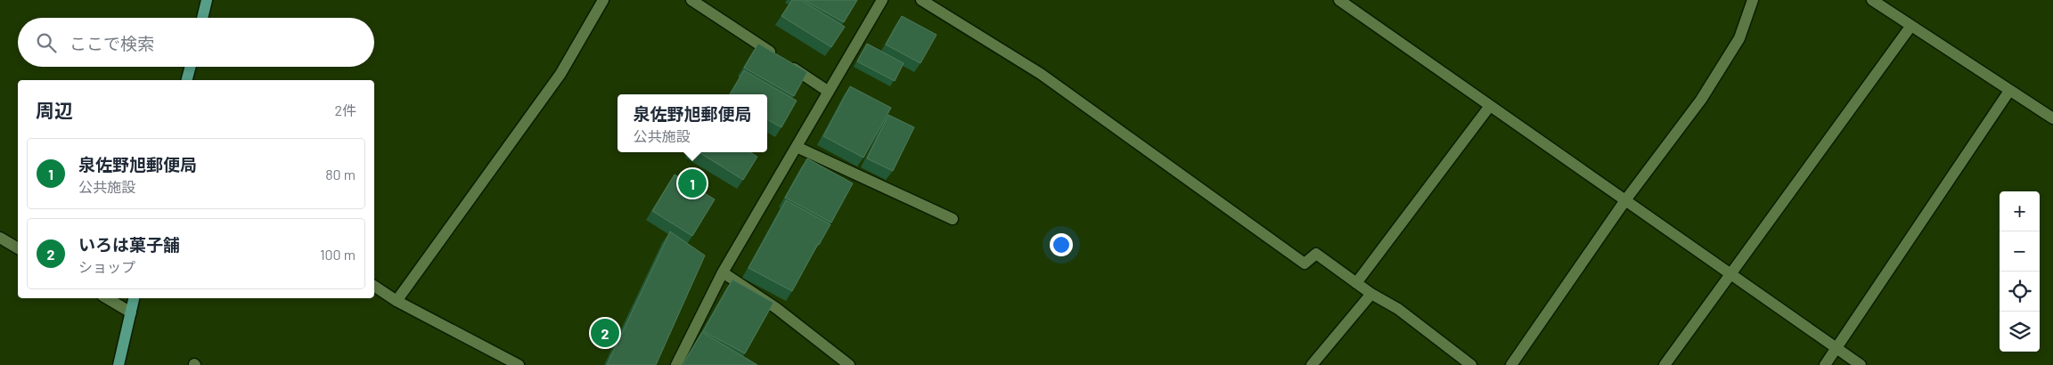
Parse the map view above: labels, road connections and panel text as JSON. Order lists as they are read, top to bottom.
{
  "page": {
    "search": "ここで検索",
    "heading": ["周辺", "2件"],
    "popup": ["泉佐野旭郵便局", "公共施設"],
    "list": [
      {
        "mark": "1",
        "name": "泉佐野旭郵便局",
        "note": "公共施設",
        "value": "80 m"
      },
      {
        "mark": "2",
        "name": "いろは菓子舗",
        "note": "ショップ",
        "value": "100 m"
      }
    ],
    "pins": ["1", "2"],
    "map_buttons": ["+", "−"]
  }
}
